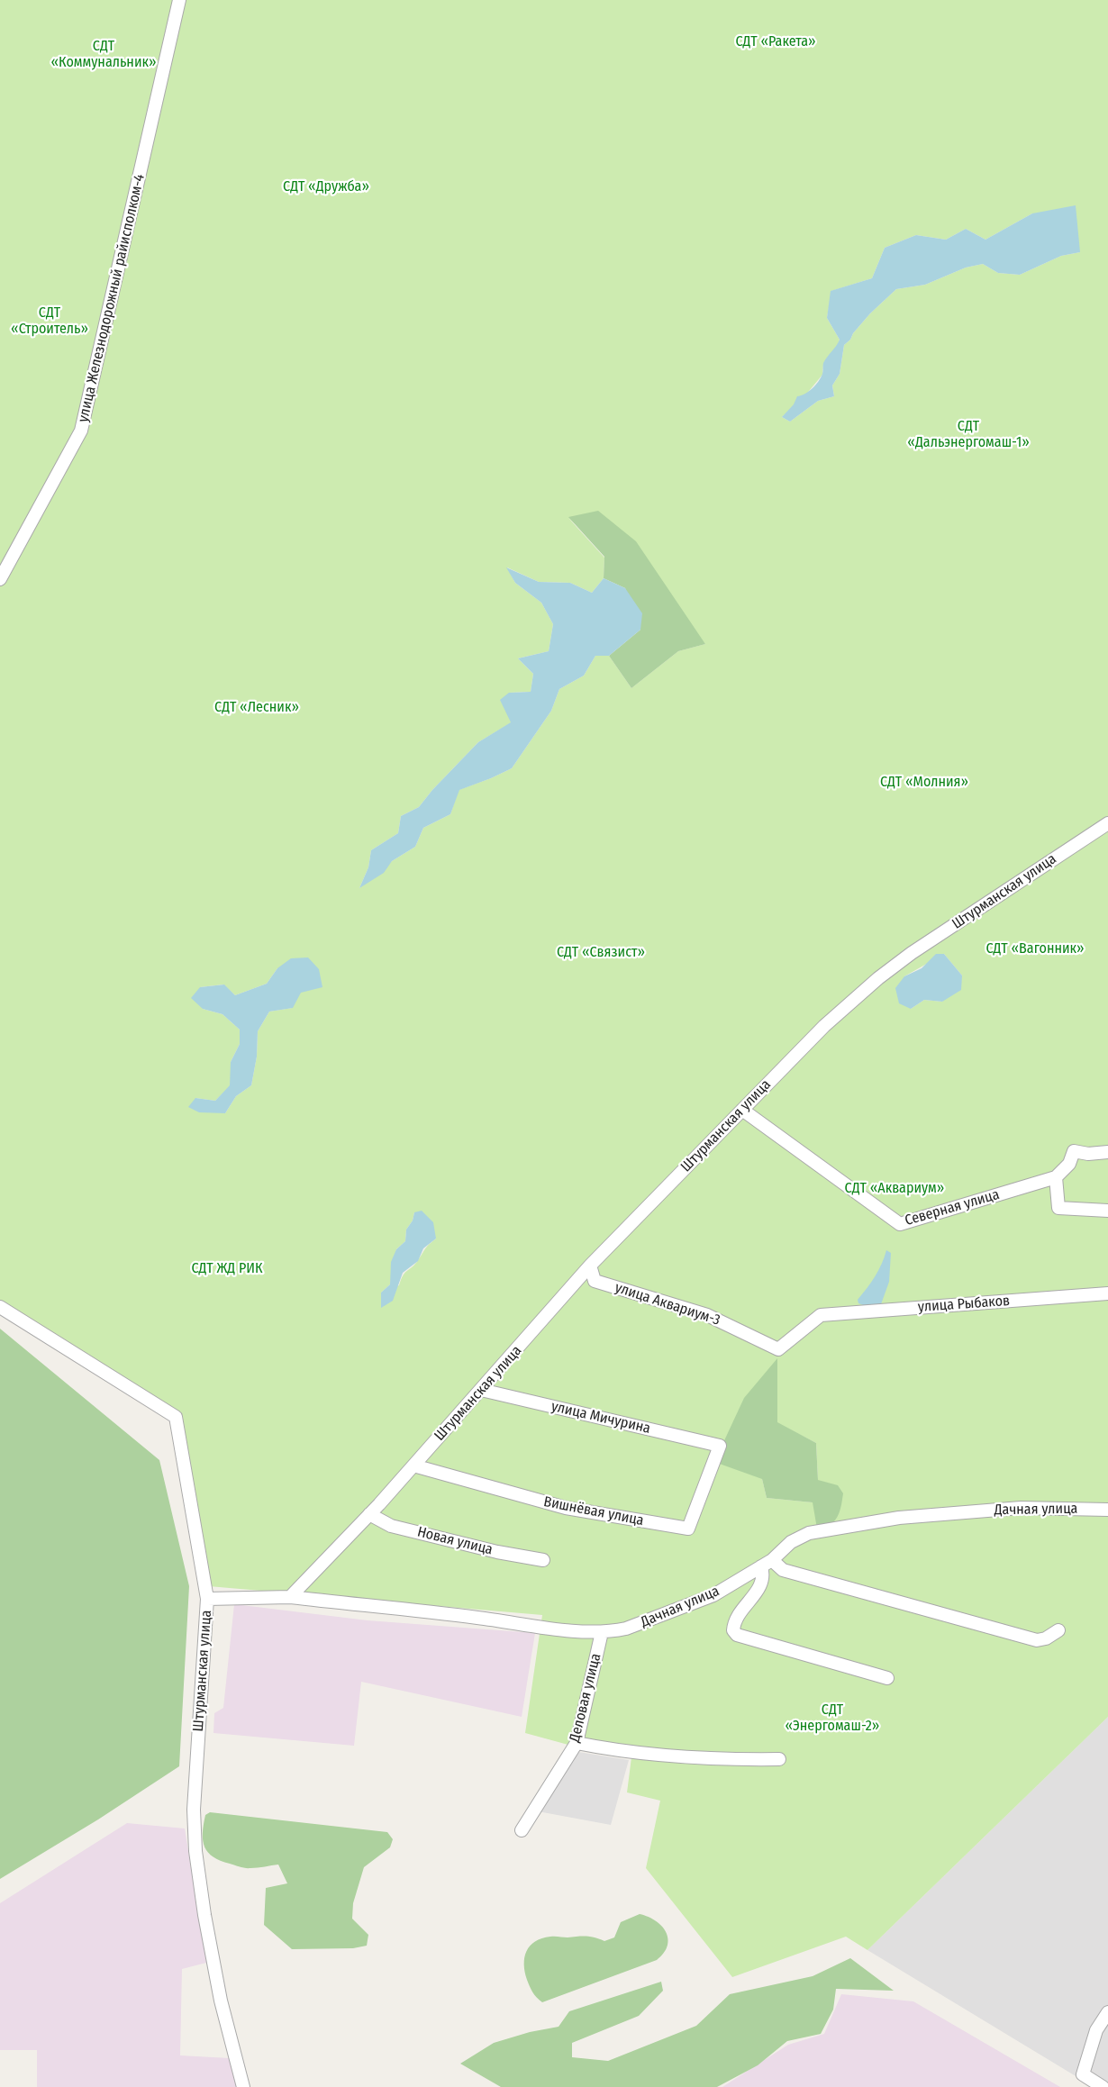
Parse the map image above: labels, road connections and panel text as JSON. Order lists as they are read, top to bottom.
{
  "streets": {
    "street": [
      "улица Железнодорожный райисполком-4",
      "Штурманская улица",
      "Северная улица",
      "улица Аквариум-3",
      "улица Рыбаков",
      "улица Мичурина",
      "Дачная улица",
      "Вишнёвая улица",
      "Новая улица",
      "Деловая улица"
    ]
  },
  "crossings": [
    ["Штурманская улица", "Северная улица"],
    ["Штурманская улица", "улица Аквариум-3"],
    ["Штурманская улица", "улица Мичурина"],
    ["Штурманская улица", "Дачная улица"],
    ["Штурманская улица", "Вишнёвая улица"],
    ["Штурманская улица", "Новая улица"],
    ["улица Аквариум-3", "улица Рыбаков"],
    ["улица Мичурина", "Вишнёвая улица"],
    ["Дачная улица", "Деловая улица"]
  ],
  "parks": [
    "СДТ «Ракета»",
    "СДТ «Коммунальник»",
    "СДТ «Дружба»",
    "СДТ «Строитель»",
    "СДТ «Дальэнергомаш-1»",
    "СДТ «Лесник»",
    "СДТ «Молния»",
    "СДТ «Вагонник»",
    "СДТ «Связист»",
    "СДТ «Аквариум»",
    "СДТ ЖД РИК",
    "СДТ «Энергомаш-2»"
  ]
}
